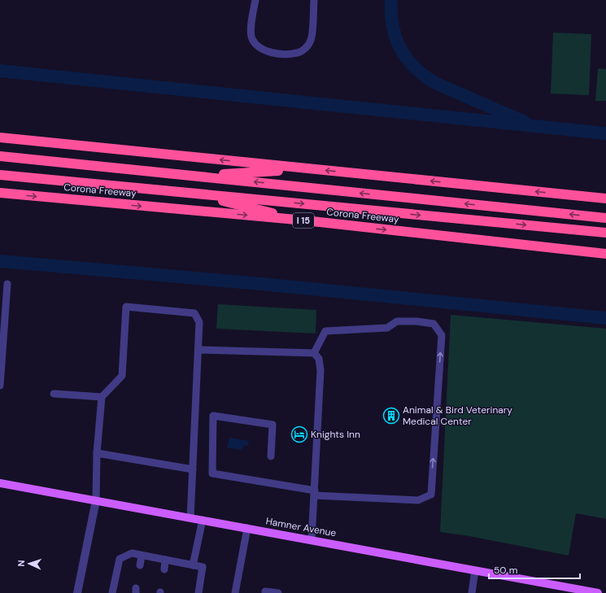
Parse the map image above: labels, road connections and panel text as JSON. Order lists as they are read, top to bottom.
{
  "streets": {
    "highway": ["Corona Freeway", "I 15"],
    "main road": ["Hamner Avenue"]
  },
  "crossings": [
    ["Corona Freeway", "I 15"]
  ],
  "places": {
    "building": ["Animal & Bird Veterinary Medical Center"],
    "hotel": ["Knights Inn"]
  },
  "scale_bar": "50 m",
  "north": "left"
}
